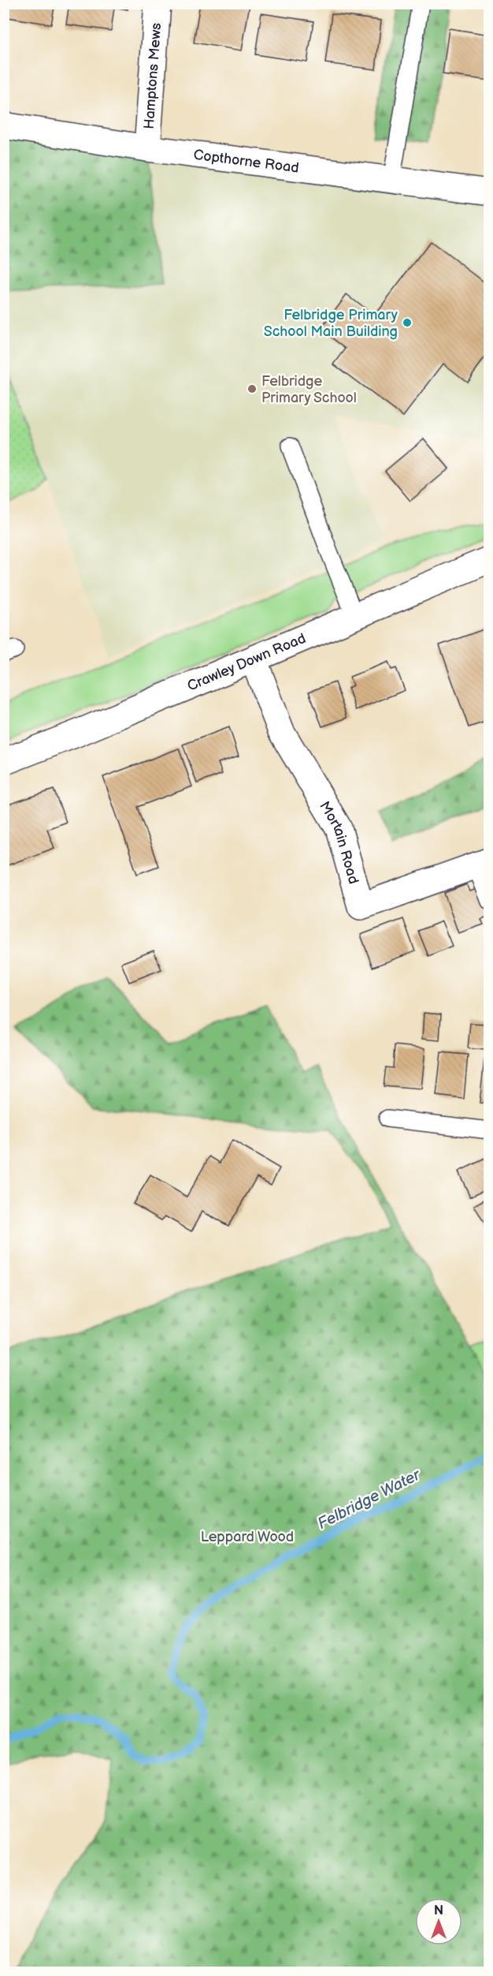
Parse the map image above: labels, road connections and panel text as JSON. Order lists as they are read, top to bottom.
{
  "streets": {
    "main road": [
      "Hamptons Mews",
      "Copthorne Road",
      "Crawley Down Road",
      "Mortain Road"
    ]
  },
  "crossings": [
    ["Hamptons Mews", "Copthorne Road"],
    ["Crawley Down Road", "Mortain Road"]
  ],
  "water": ["Felbridge Water"],
  "parks": ["Leppard Wood"],
  "places": ["Felbridge Primary School Main Building", "Felbridge Primary School"],
  "north": "top"
}
